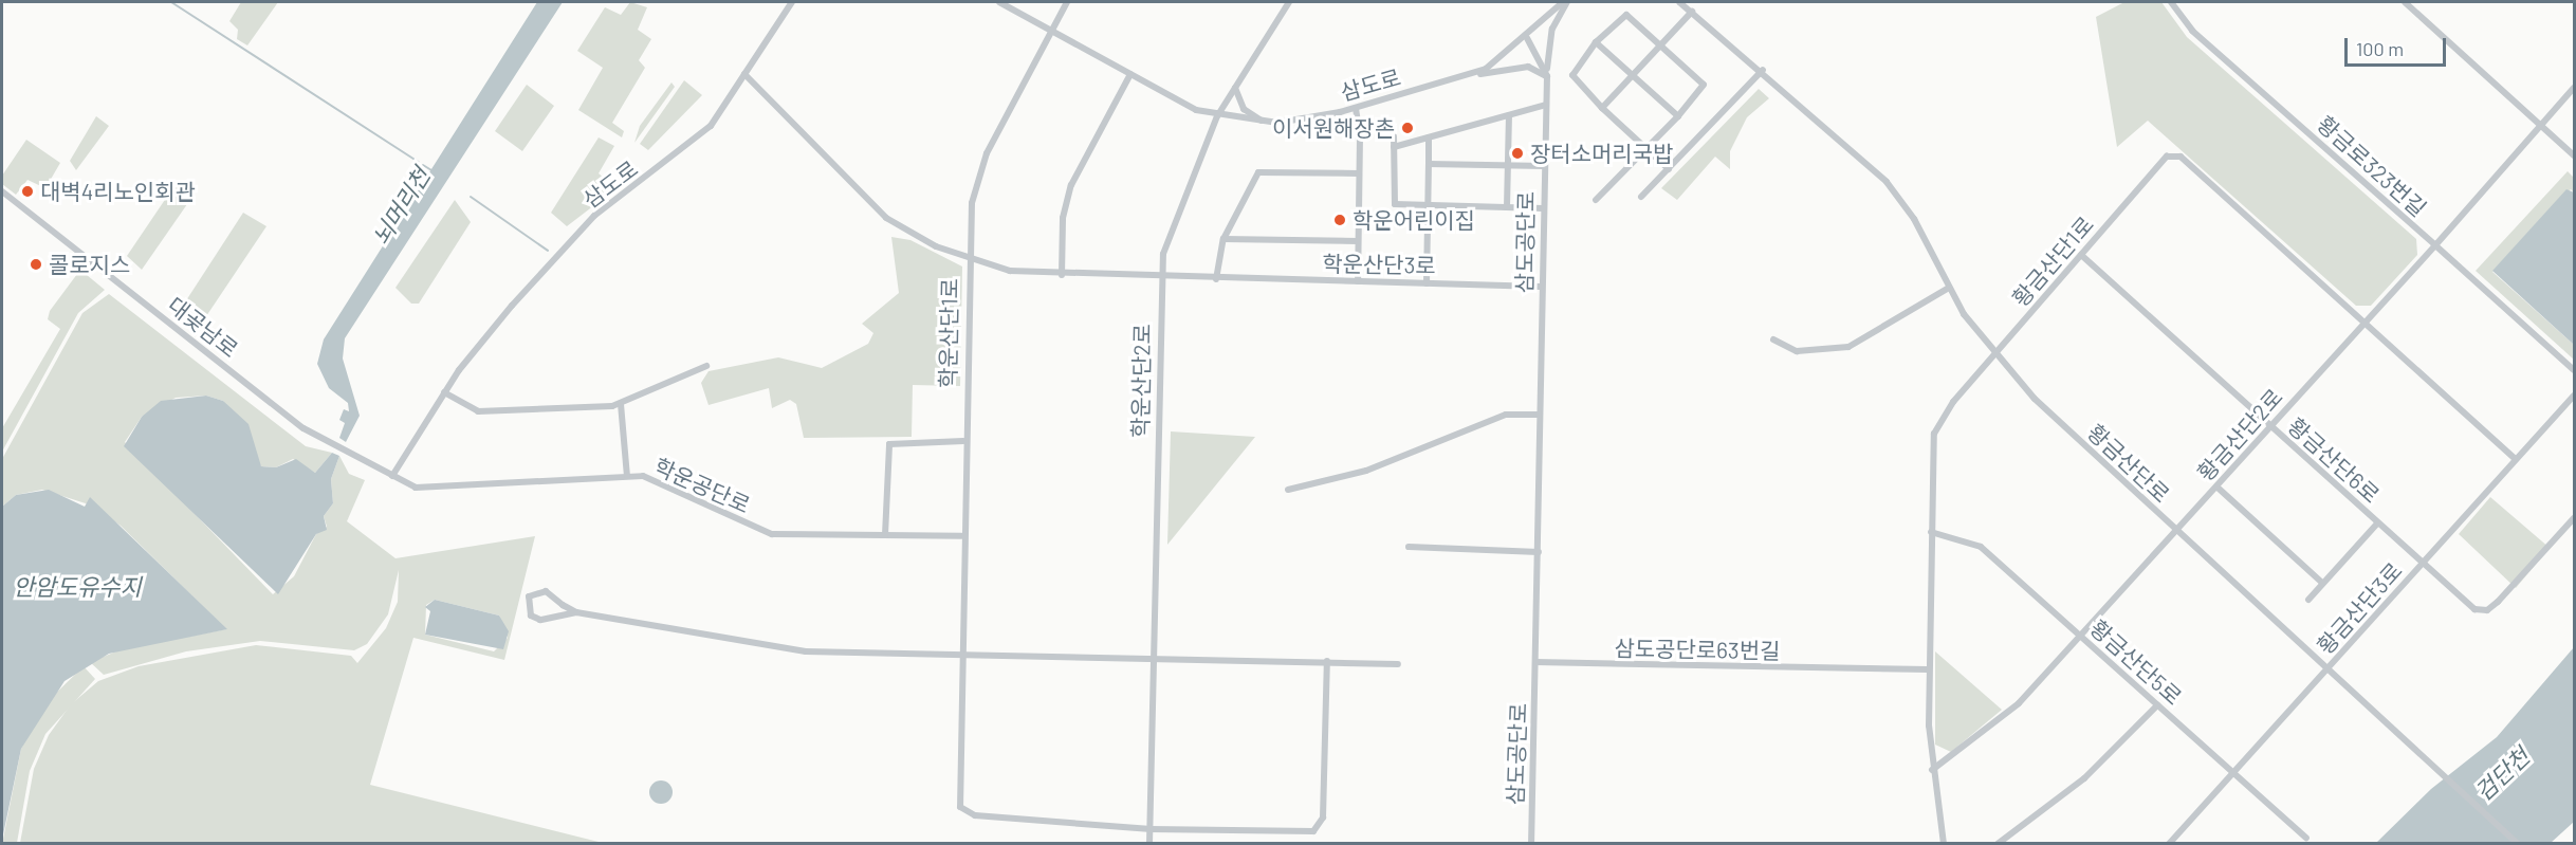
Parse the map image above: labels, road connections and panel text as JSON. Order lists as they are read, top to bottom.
{
  "streets": {
    "street": [
      "삼도로",
      "황금로323번길",
      "삼도공단로",
      "황금산단1로",
      "학운산단3로",
      "대곶남로",
      "학운산단1로",
      "학운산단2로",
      "황금산단2로",
      "황금산단6로",
      "황금산단로",
      "학운공단로",
      "황금산단3로",
      "삼도공단로63번길",
      "황금산단5로"
    ]
  },
  "crossings": [
    ["삼도로", "삼도공단로"],
    ["삼도로", "학운산단3로"],
    ["삼도로", "대곶남로"],
    ["삼도로", "학운산단1로"],
    ["삼도로", "학운산단2로"],
    ["삼도로", "학운공단로"],
    ["황금로323번길", "황금산단2로"],
    ["삼도공단로", "학운산단3로"],
    ["삼도공단로", "삼도공단로63번길"],
    ["황금산단1로", "황금산단2로"],
    ["황금산단1로", "황금산단6로"],
    ["황금산단1로", "황금산단로"],
    ["황금산단1로", "황금산단3로"],
    ["황금산단1로", "삼도공단로63번길"],
    ["황금산단1로", "황금산단5로"],
    ["학운산단3로", "학운산단1로"],
    ["학운산단3로", "학운산단2로"],
    ["대곶남로", "학운공단로"],
    ["학운산단1로", "학운산단2로"],
    ["학운산단1로", "학운공단로"],
    ["황금산단2로", "황금산단6로"],
    ["황금산단2로", "황금산단로"],
    ["황금산단2로", "황금산단5로"],
    ["황금산단6로", "황금산단3로"],
    ["황금산단로", "황금산단3로"],
    ["황금산단3로", "황금산단5로"]
  ],
  "water": ["뇌머리천", "안암도유수지", "검단천"],
  "places": [
    "이서원해장촌",
    "장터소머리국밥",
    "대벽4리노인회관",
    "학운어린이집",
    "콜로지스"
  ],
  "scale_bar": "100 m"
}
